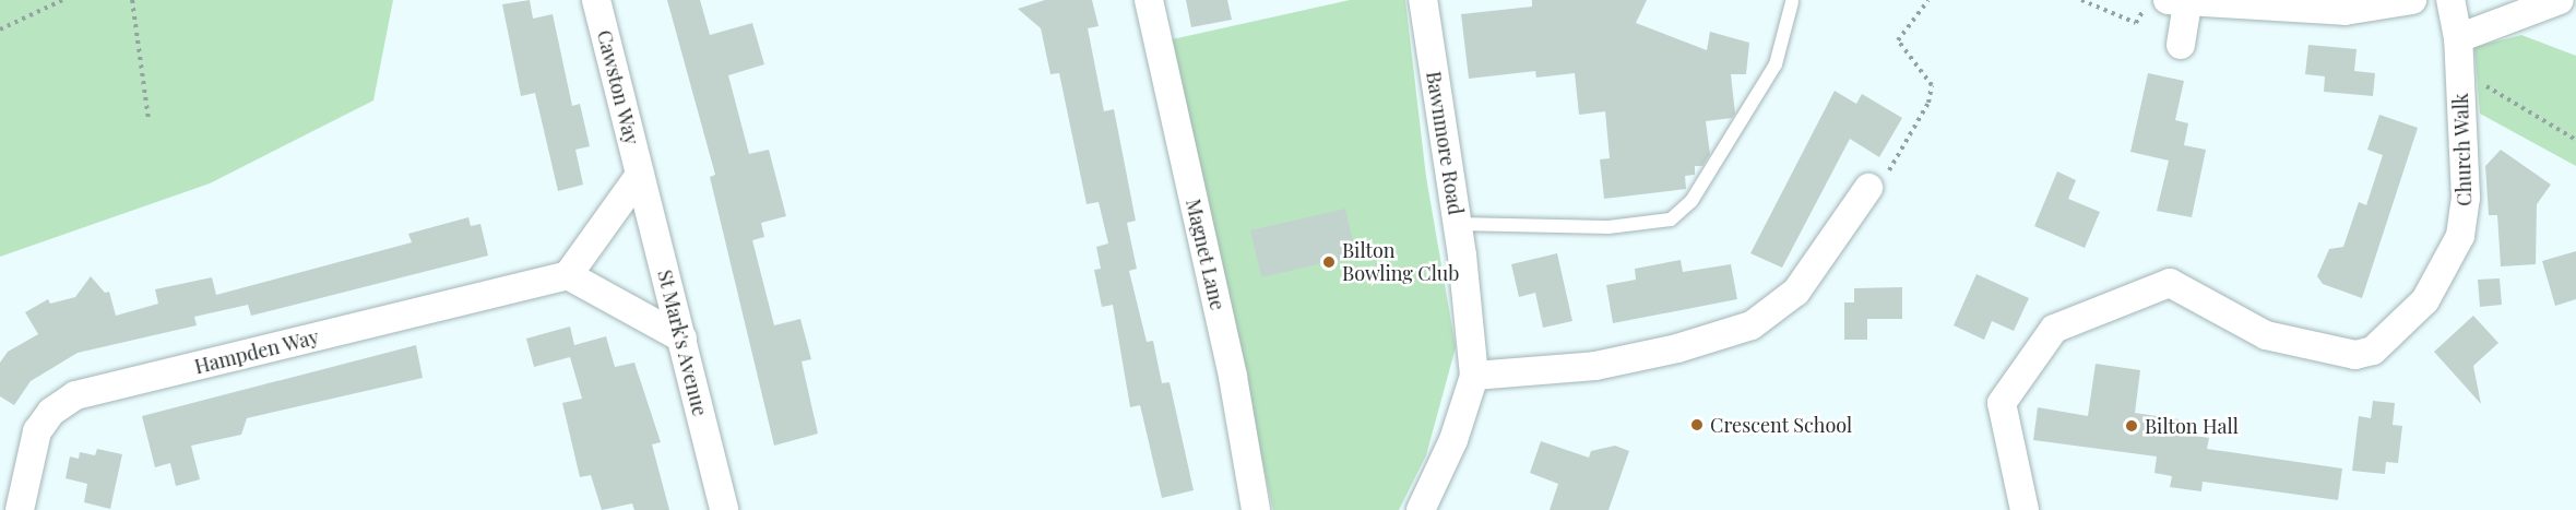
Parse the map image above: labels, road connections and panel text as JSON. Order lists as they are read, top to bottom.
{
  "streets": {
    "street": [
      "Cawston Way",
      "Bawnmore Road",
      "Church Walk",
      "Magnet Lane",
      "St Mark's Avenue",
      "Hampden Way"
    ]
  },
  "crossings": [
    ["Cawston Way", "St Mark's Avenue"]
  ],
  "places": ["Bilton Bowling Club", "Crescent School", "Bilton Hall"]
}
